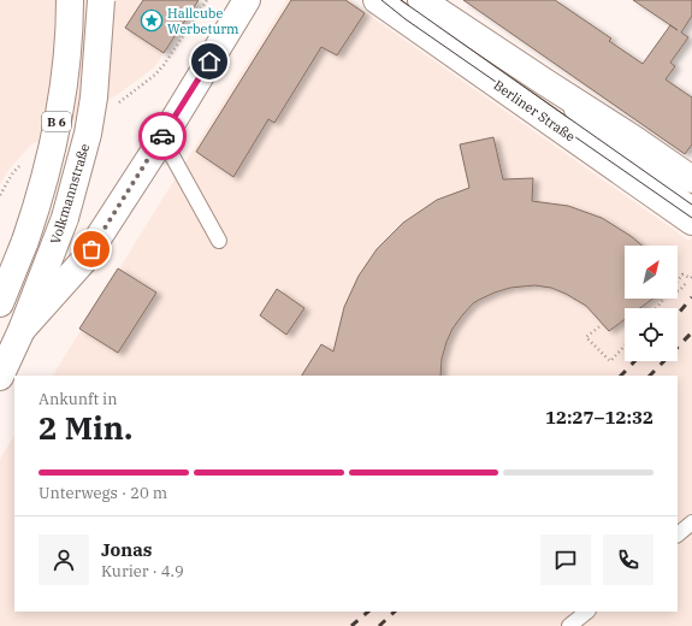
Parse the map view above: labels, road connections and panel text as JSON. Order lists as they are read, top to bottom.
{
  "streets": {
    "main road": ["Berliner Straße", "B 6", "Volkmannstraße"]
  },
  "places": {
    "place": ["Hallcube Werbeturm"]
  },
  "north": "top right",
  "page": {
    "heading": ["2 Min.", "Ankunft in", "12:27–12:32"],
    "panel": ["Jonas", "Kurier · 4.9"],
    "bar": "Unterwegs · 20 m"
  }
}
